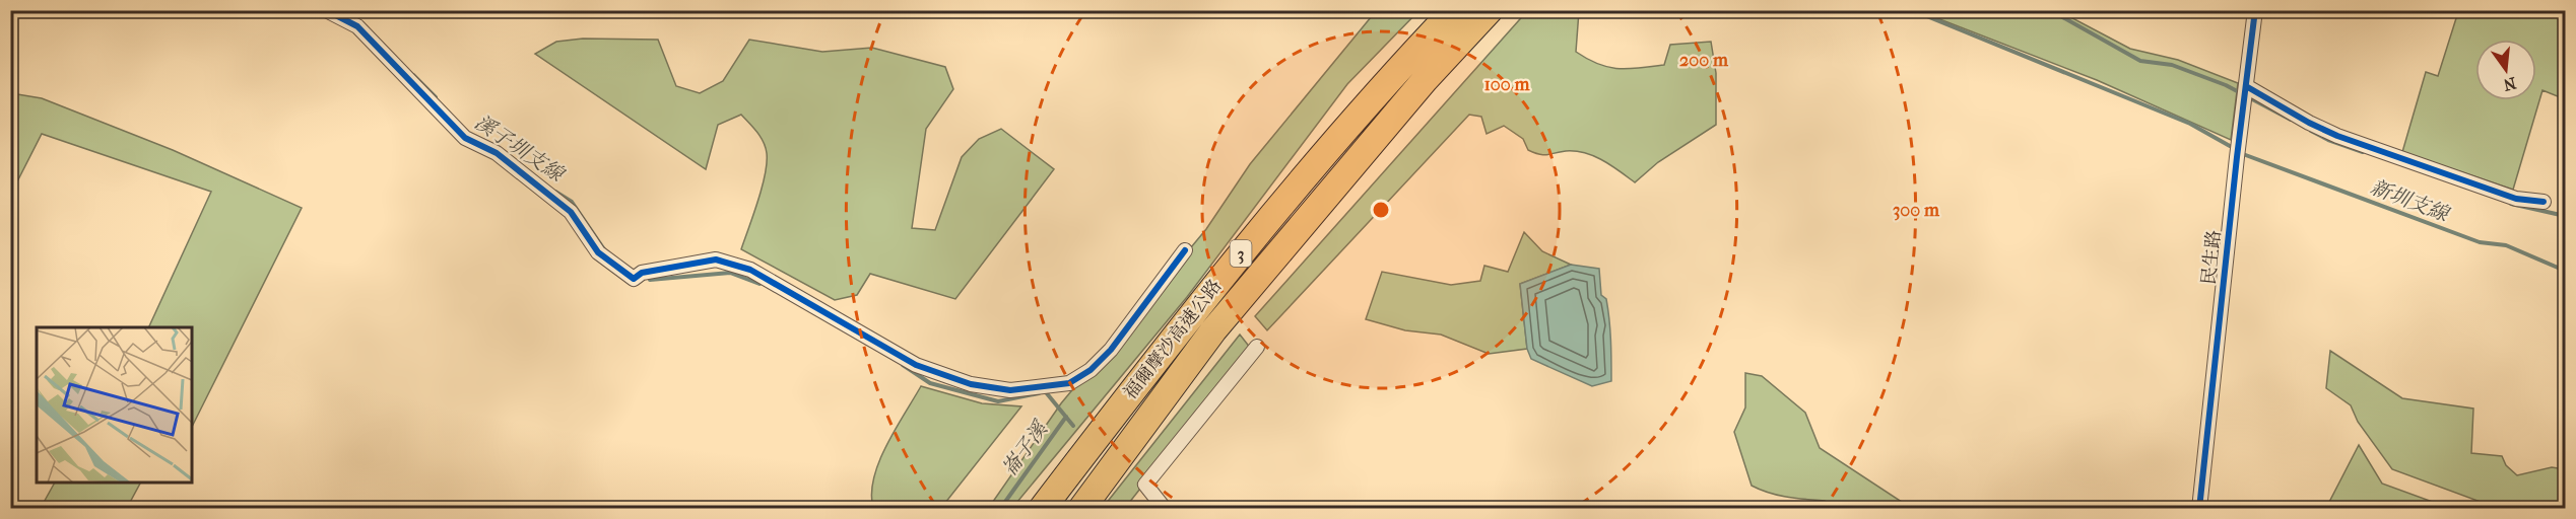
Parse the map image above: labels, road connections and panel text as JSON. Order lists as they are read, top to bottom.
{
  "streets": {
    "highway": ["3", "福爾摩沙高速公路"],
    "street": ["民生路"]
  },
  "water": ["溪子圳支線", "新圳支線", "崙子溪"],
  "north": "bottom",
  "rings": ["200 m", "100 m", "300 m"]
}
